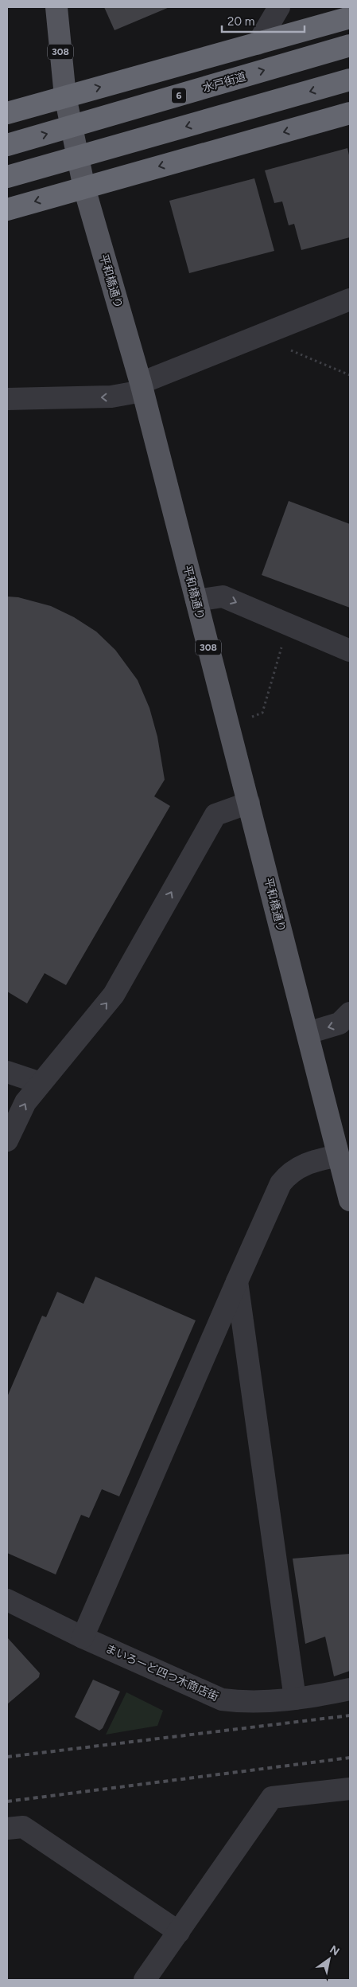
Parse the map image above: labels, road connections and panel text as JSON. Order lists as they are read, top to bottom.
{
  "streets": {
    "highway": ["水戸街道", "6"],
    "main road": ["308", "平和橋通り"],
    "street": ["まいろーど四つ木商店街"]
  },
  "scale_bar": "20 m",
  "north": "top right"
}
